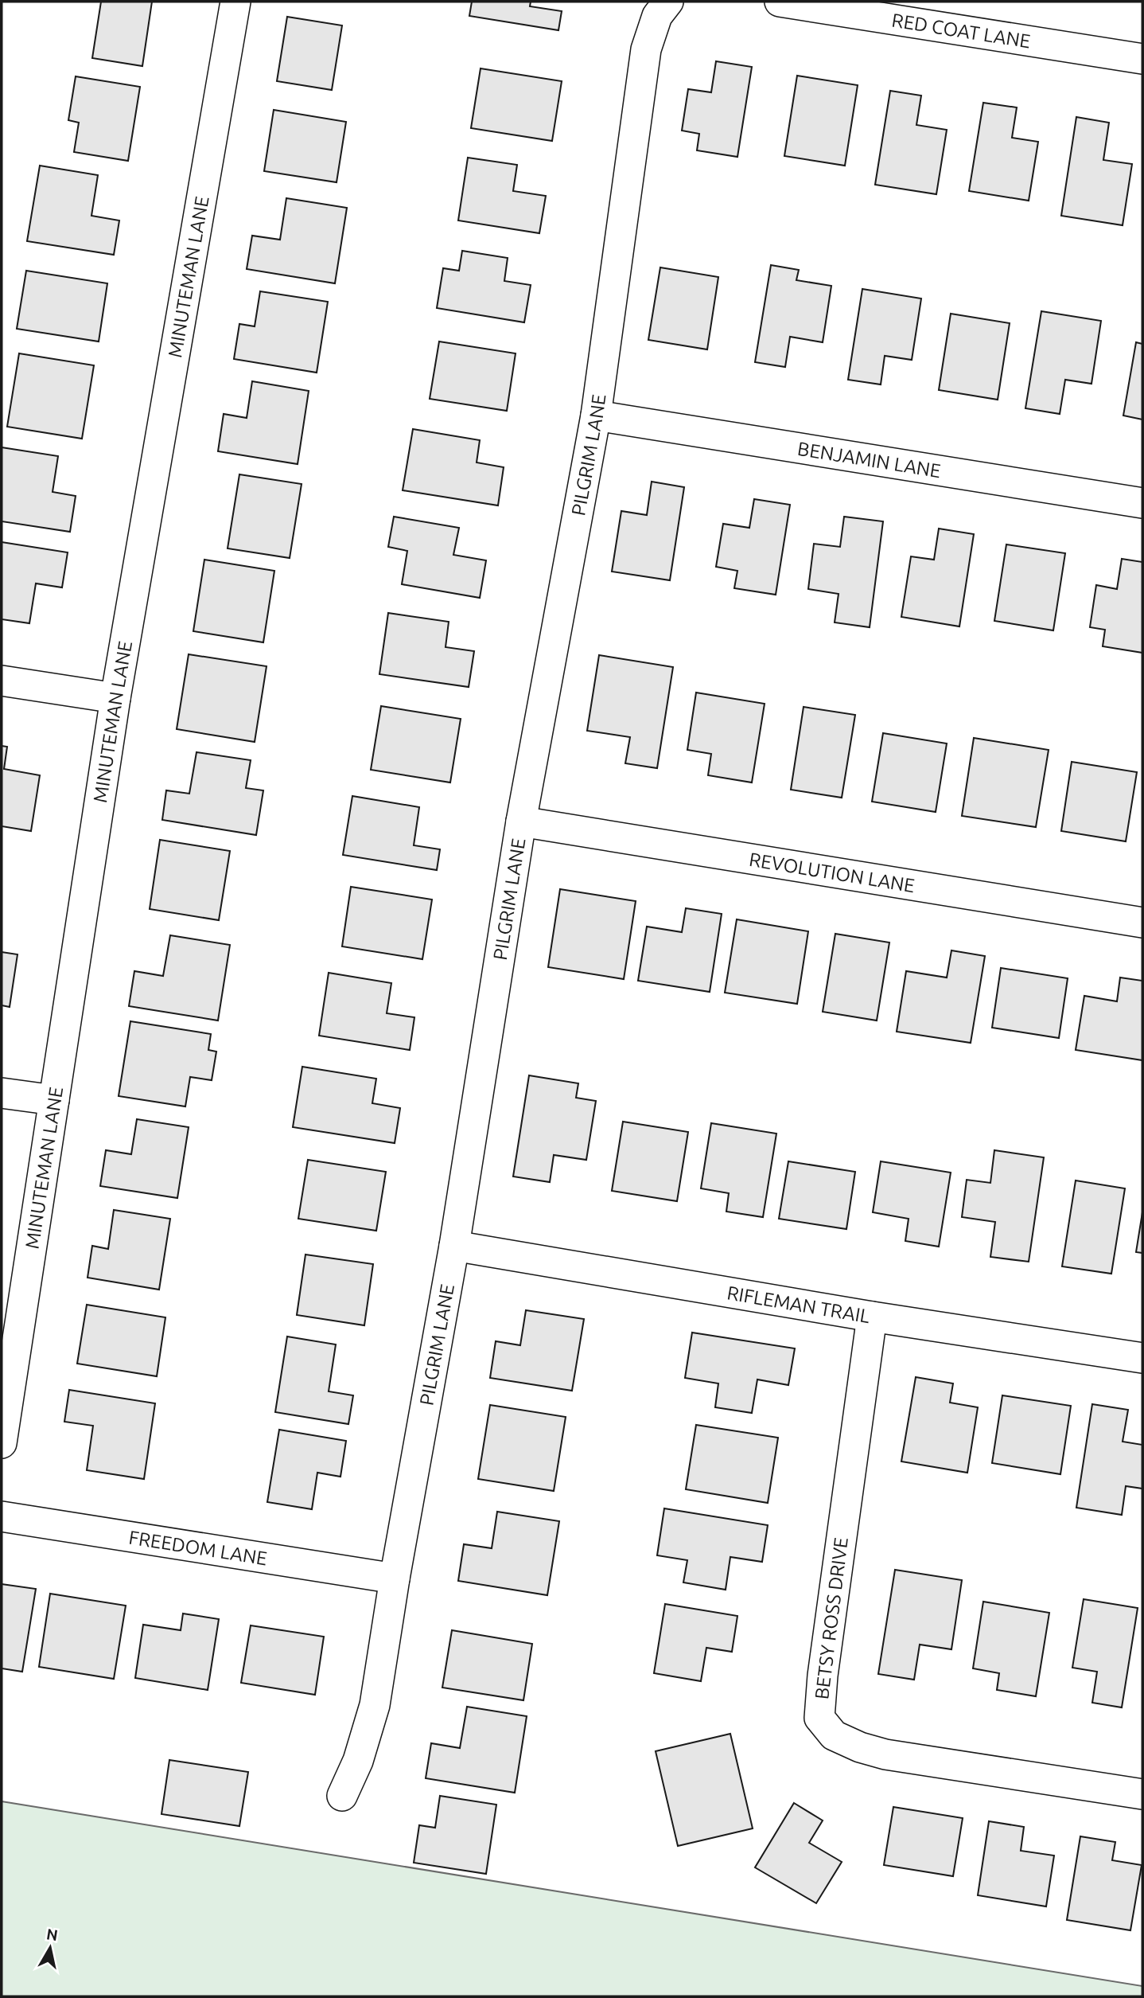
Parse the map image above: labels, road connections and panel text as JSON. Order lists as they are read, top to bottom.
{
  "streets": {
    "street": [
      "RED COAT LANE",
      "MINUTEMAN LANE",
      "PILGRIM LANE",
      "BENJAMIN LANE",
      "REVOLUTION LANE",
      "RIFLEMAN TRAIL",
      "FREEDOM LANE",
      "BETSY ROSS DRIVE"
    ]
  },
  "crossings": [
    ["PILGRIM LANE", "BENJAMIN LANE"],
    ["PILGRIM LANE", "REVOLUTION LANE"],
    ["PILGRIM LANE", "RIFLEMAN TRAIL"],
    ["PILGRIM LANE", "FREEDOM LANE"],
    ["RIFLEMAN TRAIL", "BETSY ROSS DRIVE"]
  ],
  "north": "top"
}
